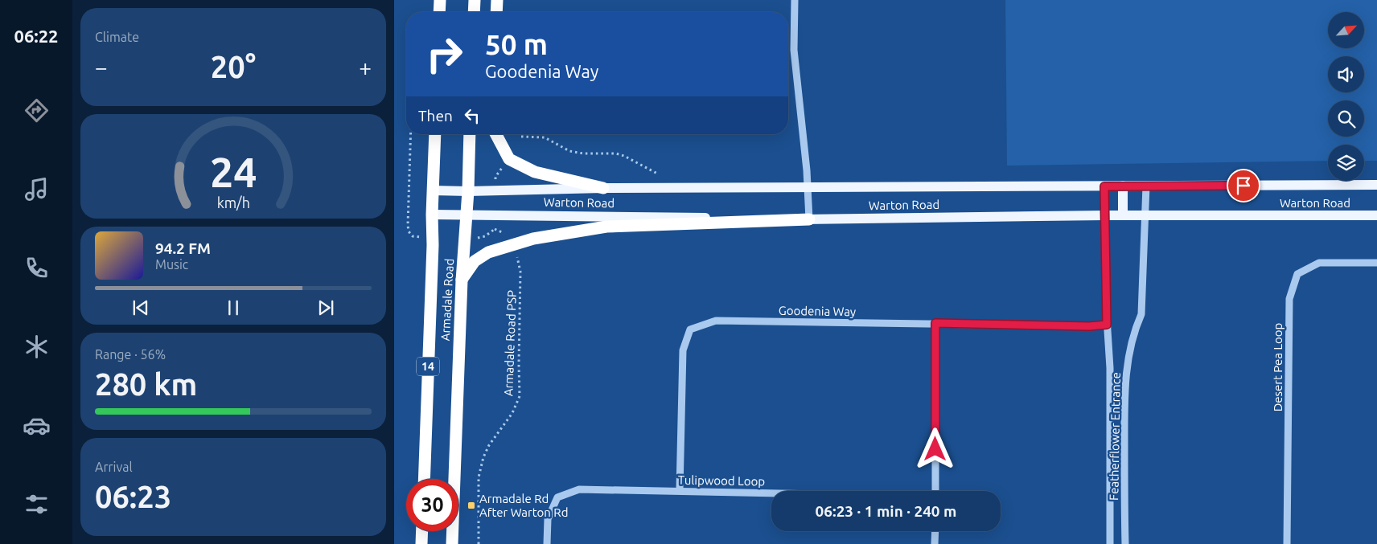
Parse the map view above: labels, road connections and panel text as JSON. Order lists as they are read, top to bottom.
{
  "streets": {
    "highway": ["Armadale Road", "14"],
    "main road": ["Warton Road"],
    "street": [
      "Goodenia Way",
      "Desert Pea Loop",
      "Featherflower Entrance",
      "Tulipwood Loop"
    ],
    "path": ["Armadale Road PSP"]
  },
  "crossings": [
    ["Warton Road", "Armadale Road"],
    ["Warton Road", "Featherflower Entrance"],
    ["Goodenia Way", "Featherflower Entrance"],
    ["Goodenia Way", "Tulipwood Loop"]
  ],
  "places": {
    "transit": ["Armadale Rd After Warton Rd"]
  },
  "north": "top right",
  "page": {
    "tabs": "06:22",
    "tile": [
      "Climate",
      ["Range · 56%", "280 km"],
      ["Arrival", "06:23"]
    ],
    "turn": ["50 m", "Goodenia Way"],
    "heat": ["−", "20°", "+"],
    "then": "Then",
    "song": ["94.2 FM", "Music"],
    "limit": "30",
    "trip": "06:23 · 1 min · 240 m",
    "gauge": ["24", "km/h"]
  }
}
